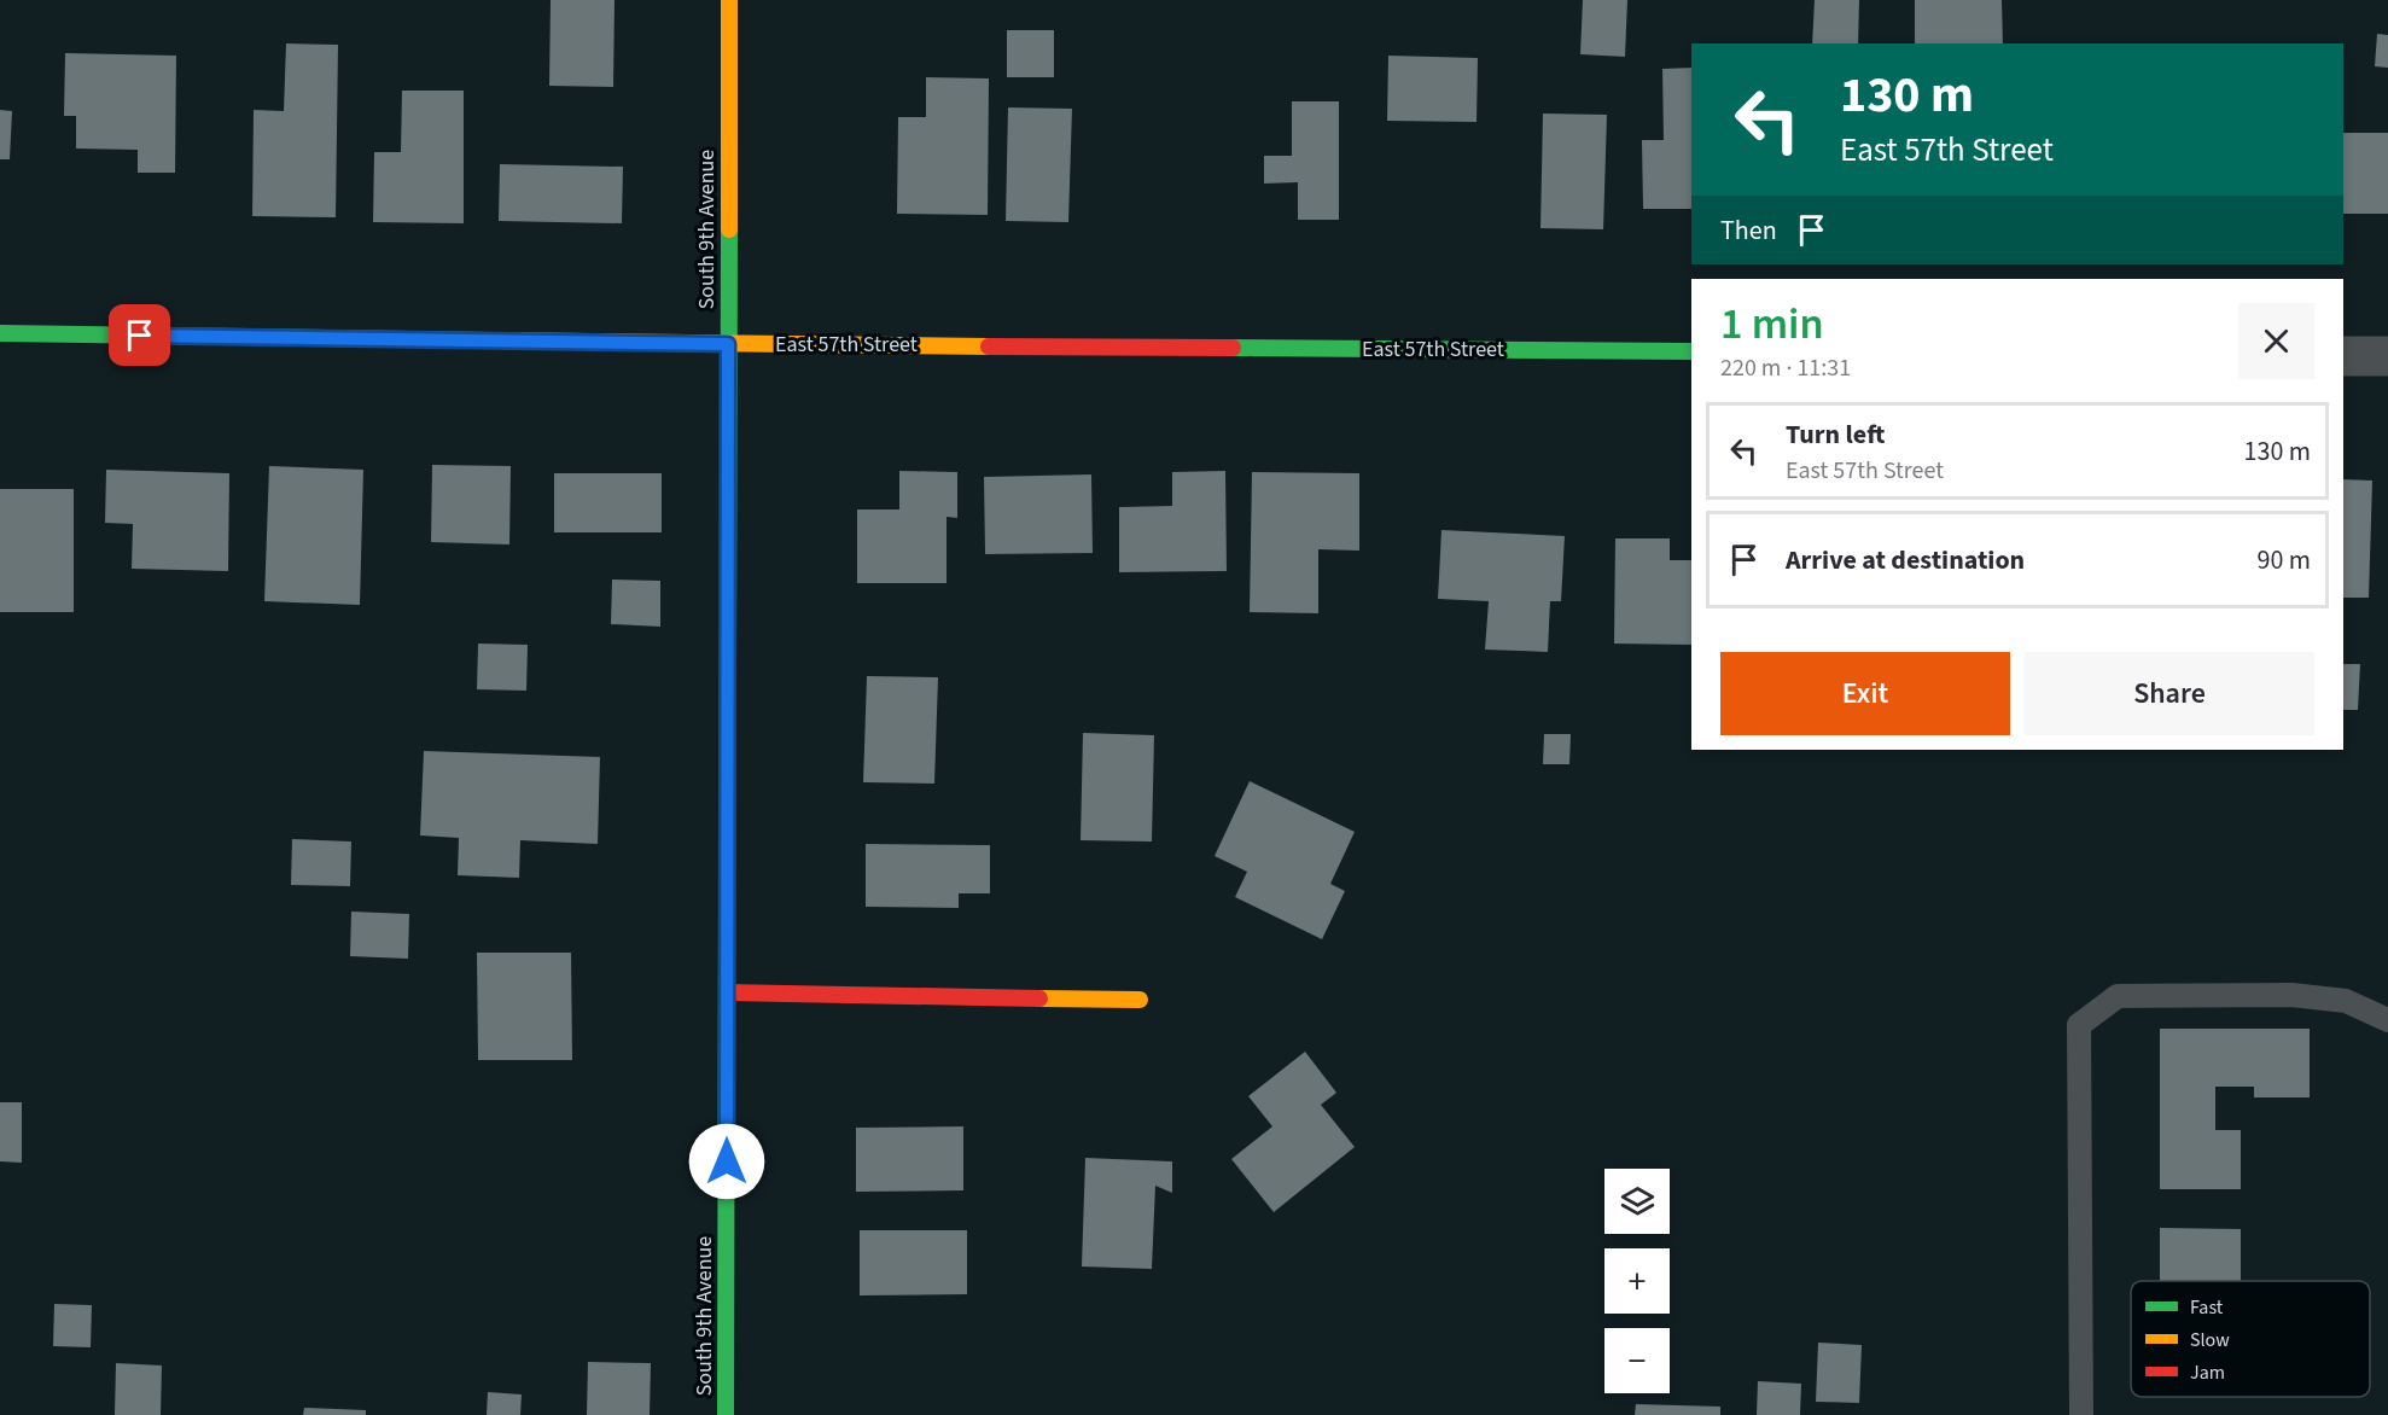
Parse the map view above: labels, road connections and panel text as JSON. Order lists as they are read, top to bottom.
{
  "streets": {
    "street": ["South 9th Avenue", "East 57th Street"]
  },
  "crossings": [
    ["South 9th Avenue", "East 57th Street"]
  ],
  "legend": ["Fast", "Slow", "Jam"],
  "page": {
    "turn": ["130 m", "East 57th Street"],
    "then": "Then",
    "heading": ["1 min", "220 m · 11:31"],
    "list": [
      {
        "name": "Turn left",
        "note": "East 57th Street",
        "value": "130 m"
      },
      {
        "name": "Arrive at destination",
        "value": "90 m"
      }
    ],
    "buttons": ["Exit", "Share"],
    "map_buttons": ["+", "−"]
  }
}
